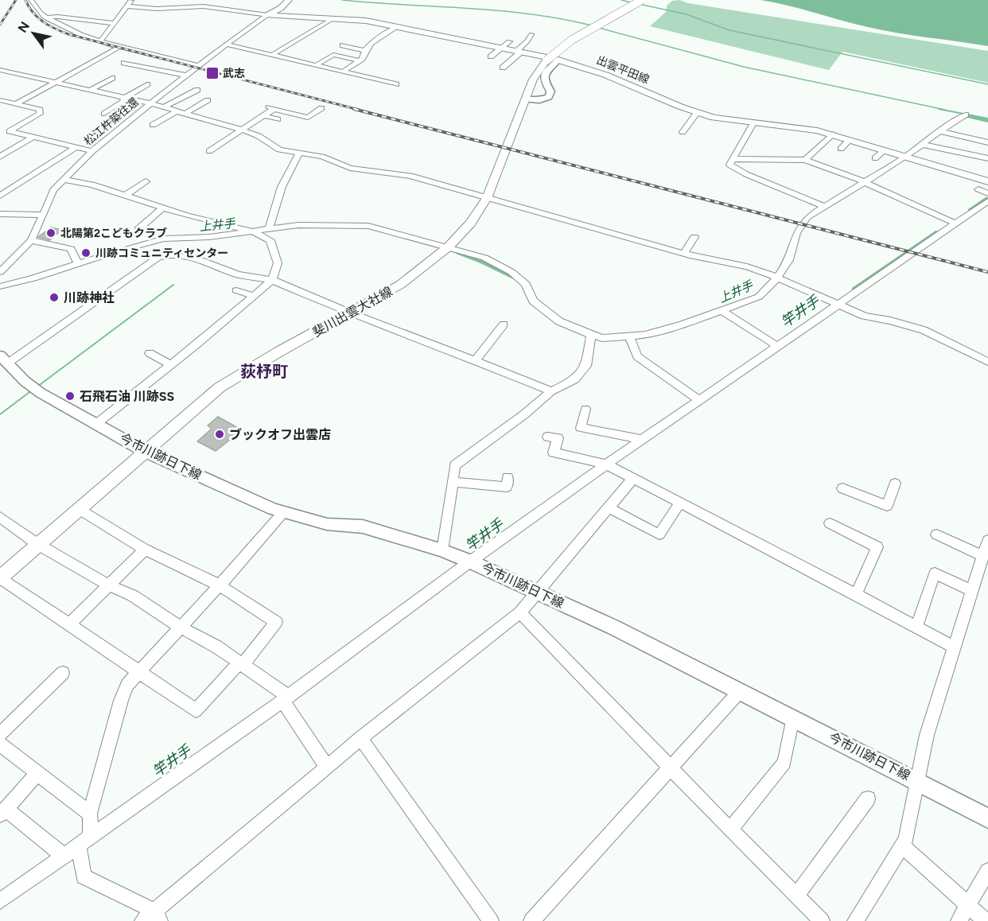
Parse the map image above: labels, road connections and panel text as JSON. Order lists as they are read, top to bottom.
{
  "streets": {
    "main road": ["出雲平田線", "斐川出雲大社線"],
    "street": ["松江杵築往還", "今市川跡日下線"]
  },
  "crossings": [
    ["出雲平田線", "松江杵築往還"],
    ["出雲平田線", "斐川出雲大社線"],
    ["斐川出雲大社線", "今市川跡日下線"]
  ],
  "districts": ["荻杼町"],
  "water": ["上井手", "竿井手"],
  "places": {
    "transit": ["武志"],
    "other": [
      "北陽第2こどもクラブ",
      "川跡コミュニティセンター",
      "川跡神社",
      "石飛石油 川跡SS",
      "ブックオフ出雲店"
    ]
  },
  "north": "top left"
}
